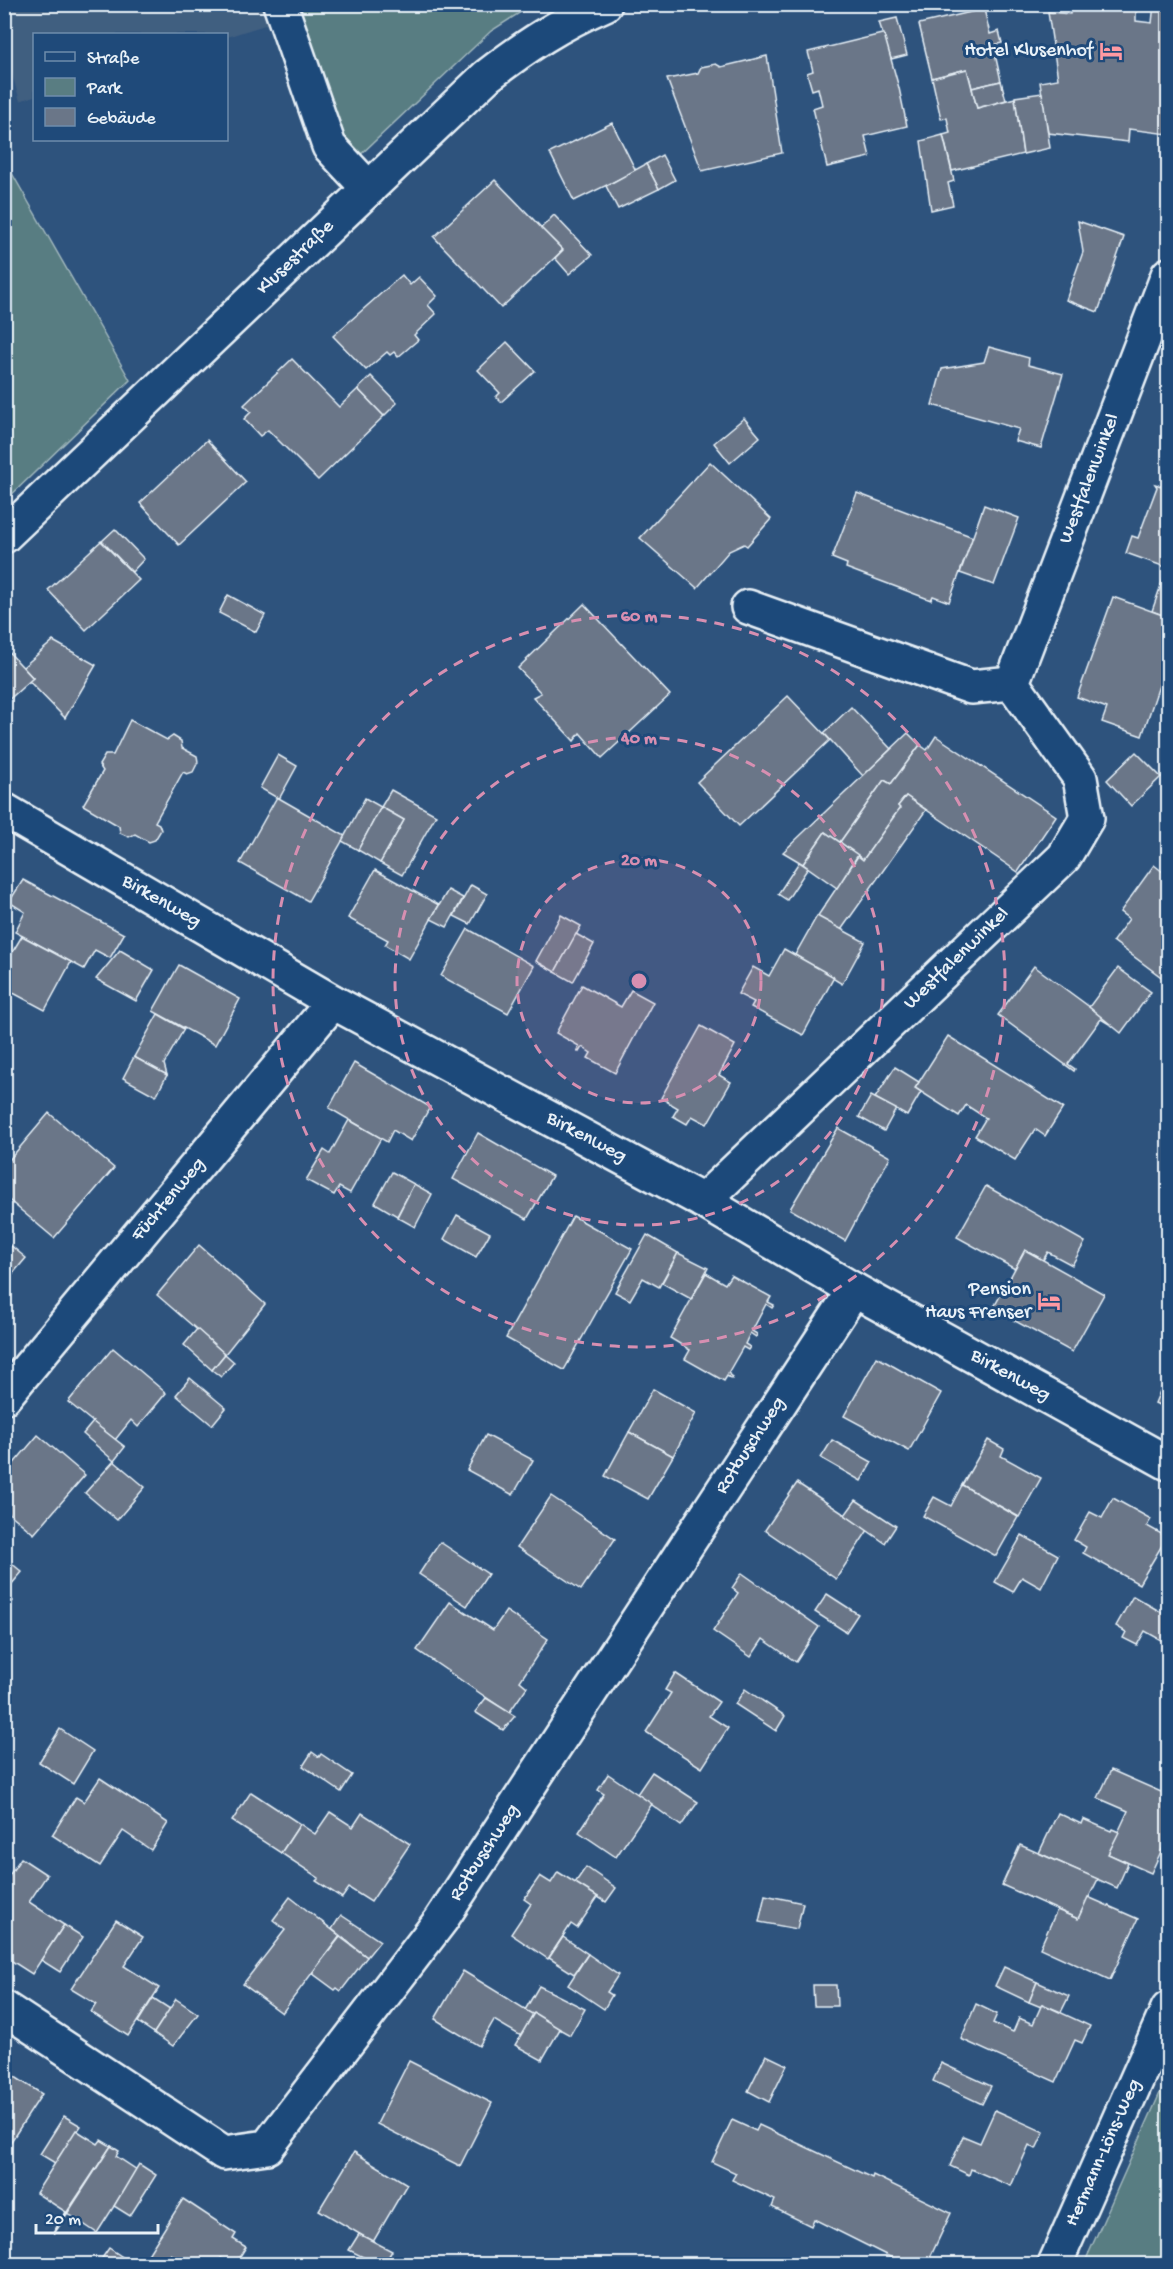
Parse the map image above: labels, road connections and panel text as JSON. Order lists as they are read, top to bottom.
{
  "streets": {
    "street": [
      "Klusestraße",
      "Westfalenwinkel",
      "Birkenweg",
      "Füchtenweg",
      "Rotbuschweg",
      "Hermann-Löns-Weg"
    ]
  },
  "crossings": [
    ["Westfalenwinkel", "Birkenweg"],
    ["Birkenweg", "Füchtenweg"],
    ["Birkenweg", "Rotbuschweg"]
  ],
  "places": {
    "hotel": ["Hotel Klusenhof", "Pension Haus Frenser"]
  },
  "legend": ["Straße", "Park", "Gebäude"],
  "scale_bar": "20 m",
  "rings": ["60 m", "40 m", "20 m"]
}
